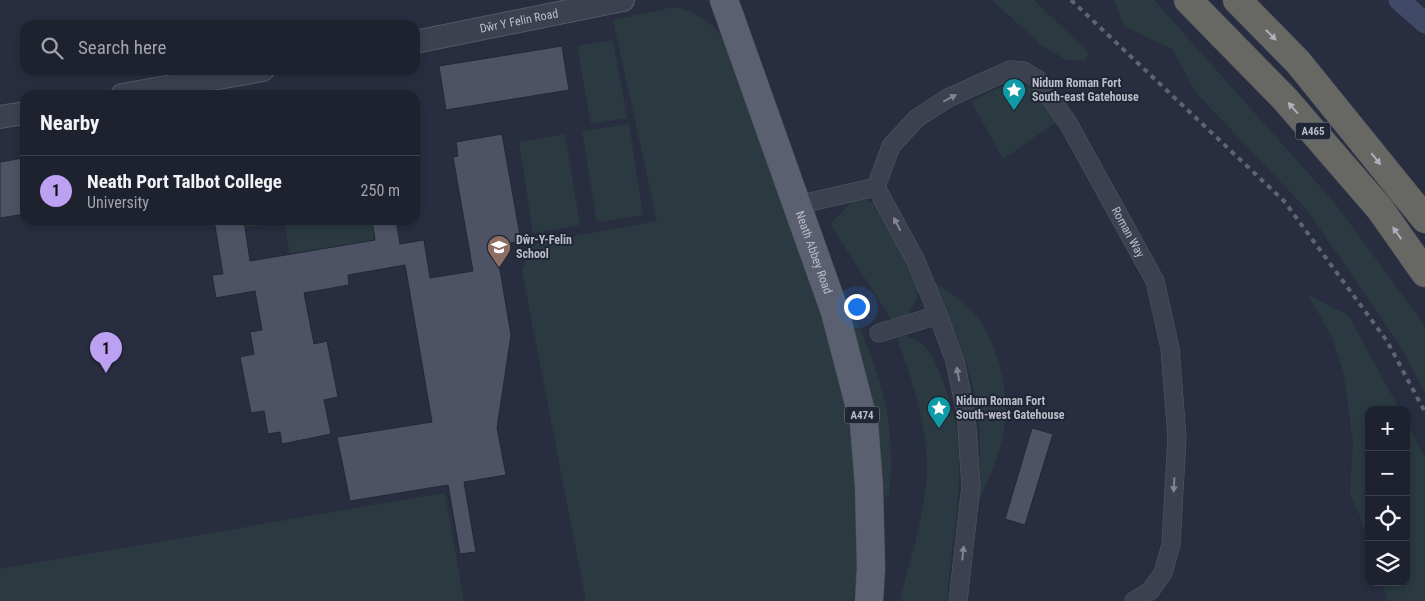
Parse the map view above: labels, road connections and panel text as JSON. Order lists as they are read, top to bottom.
{
  "streets": {
    "highway": ["A465"],
    "main road": ["Neath Abbey Road", "A474"],
    "street": ["Dŵr Y Felin Road", "Roman Way"]
  },
  "places": {
    "place": ["Nidum Roman Fort South-east Gatehouse", "Nidum Roman Fort South-west Gatehouse"],
    "school or university": ["Dŵr-Y-Felin School"]
  },
  "page": {
    "search": "Search here",
    "heading": "Nearby",
    "list": [
      {
        "mark": "1",
        "name": "Neath Port Talbot College",
        "note": "University",
        "value": "250 m"
      }
    ],
    "pins": "1",
    "map_buttons": ["+", "−"]
  }
}
